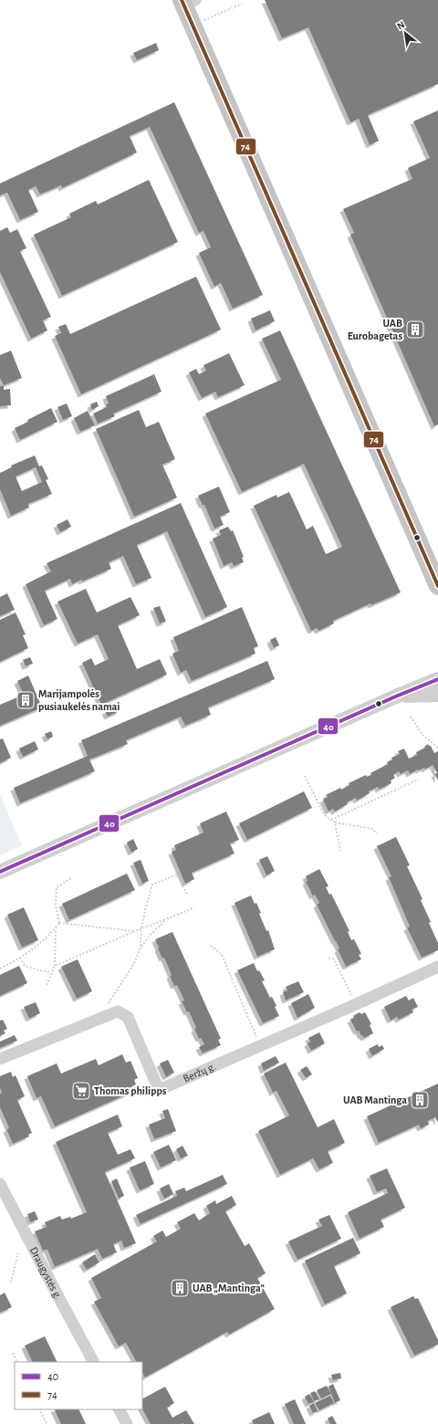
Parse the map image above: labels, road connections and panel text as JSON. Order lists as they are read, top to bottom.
{
  "streets": {
    "street": ["Beržų g.", "Draugystės g."]
  },
  "places": {
    "building": [
      "UAB Eurobagetas",
      "Marijampolės pusiaukelės namai",
      "UAB Mantinga",
      "UAB „Mantinga“"
    ],
    "supermarket": ["Thomas philipps"]
  },
  "lines": ["transit line 74", "transit line 40"],
  "legend": ["40", "74"],
  "north": "top left"
}
